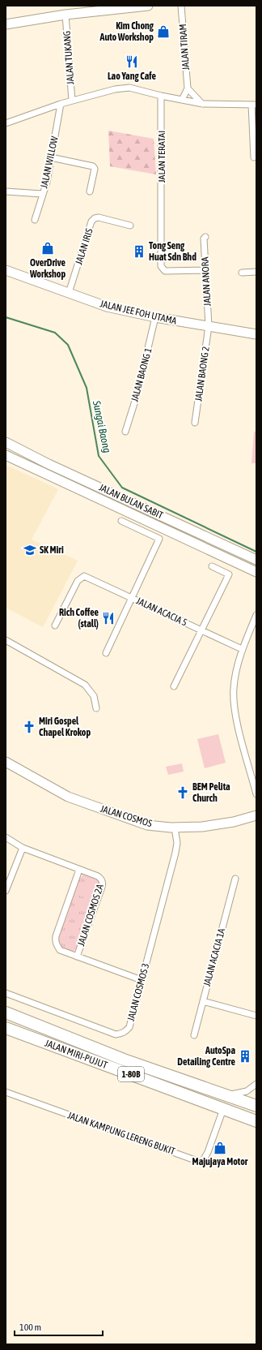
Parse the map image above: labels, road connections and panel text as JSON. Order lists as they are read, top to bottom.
{
  "streets": {
    "highway": ["JALAN MIRI-PUJUT", "1-80B"],
    "street": [
      "JALAN TIRAM",
      "JALAN TUKANG",
      "JALAN TERATAI",
      "JALAN WILLOW",
      "JALAN IRIS",
      "JALAN ANORA",
      "JALAN JEE FOH UTAMA",
      "JALAN BAONG 2",
      "JALAN BAONG 1",
      "JALAN BULAN SABIT",
      "JALAN ACACIA 5",
      "JALAN COSMOS",
      "JALAN COSMOS 2A",
      "JALAN ACACIA 1A",
      "JALAN COSMOS 3",
      "JALAN KAMPUNG LERENG BUKIT"
    ]
  },
  "crossings": [
    ["JALAN TERATAI", "JALAN ANORA"],
    ["JALAN IRIS", "JALAN JEE FOH UTAMA"],
    ["JALAN ANORA", "JALAN JEE FOH UTAMA"],
    ["JALAN ANORA", "JALAN BAONG 2"],
    ["JALAN JEE FOH UTAMA", "JALAN BAONG 2"],
    ["JALAN JEE FOH UTAMA", "JALAN BAONG 1"],
    ["JALAN COSMOS", "JALAN COSMOS 3"],
    ["JALAN COSMOS 2A", "JALAN COSMOS 3"],
    ["JALAN MIRI-PUJUT", "JALAN KAMPUNG LERENG BUKIT"]
  ],
  "water": ["Sungai Baong"],
  "places": {
    "shop": ["Kim Chong Auto Workshop", "OverDrive Workshop", "Majujaya Motor"],
    "restaurant": ["Lao Yang Cafe", "Rich Coffee (stall)"],
    "building": ["Tong Seng Huat Sdn Bhd", "AutoSpa Detailing Centre"],
    "school or university": ["SK Miri"],
    "church": ["Miri Gospel Chapel Krokop", "BEM Pelita Church"]
  },
  "scale_bar": "100 m"
}
